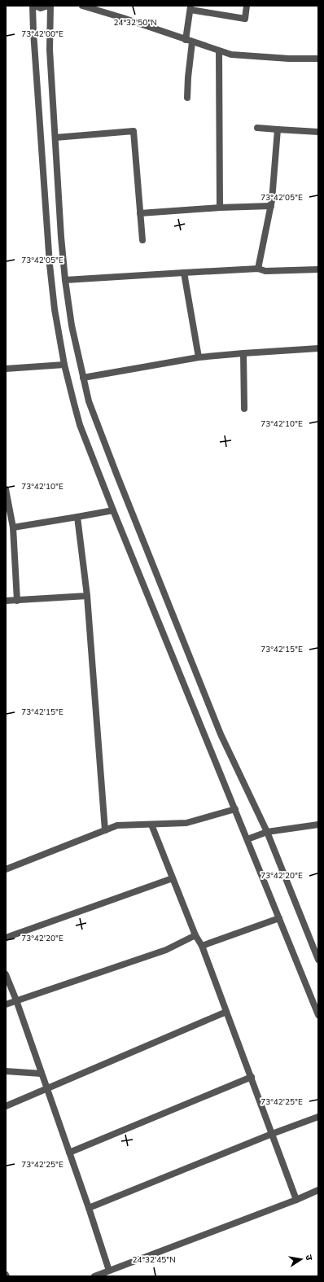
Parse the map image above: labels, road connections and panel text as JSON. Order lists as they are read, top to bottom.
{
  "north": "right",
  "coordinates": [
    "24°32'50\"N",
    "73°42'00\"E",
    "73°42'05\"E",
    "73°42'10\"E",
    "73°42'15\"E",
    "73°42'20\"E",
    "73°42'25\"E",
    "24°32'45\"N"
  ]
}
